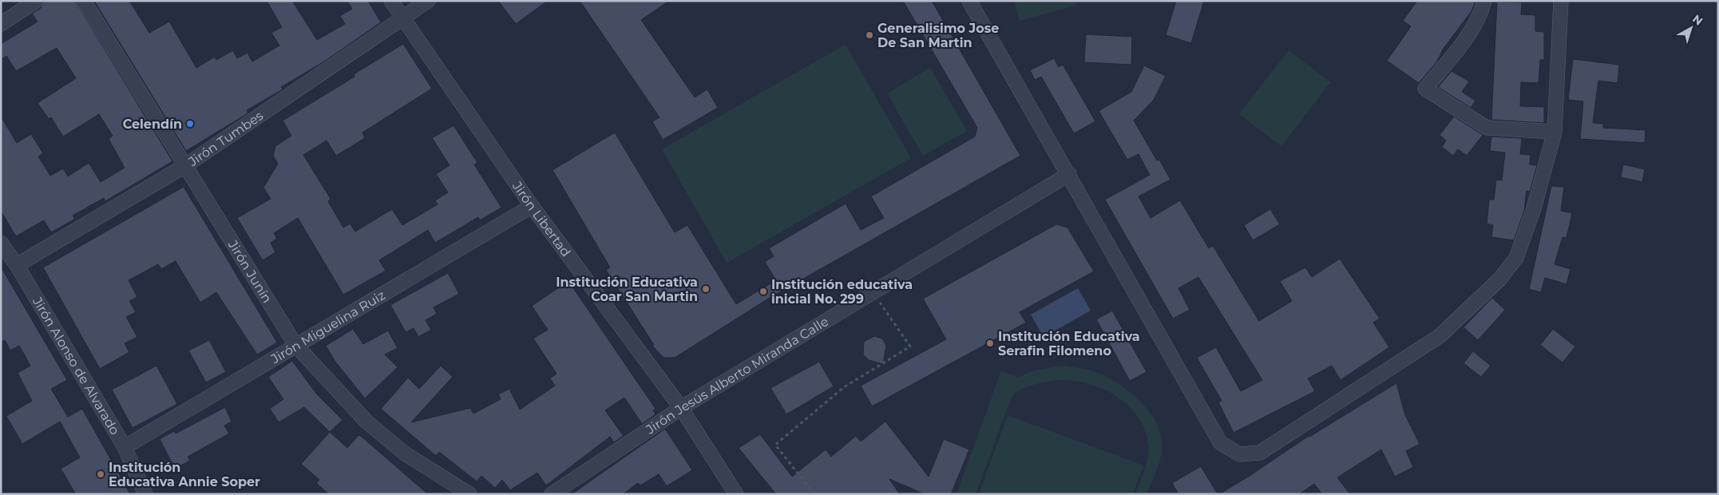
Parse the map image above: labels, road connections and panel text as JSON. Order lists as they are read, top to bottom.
{
  "streets": {
    "street": [
      "Jirón Tumbes",
      "Jirón Libertad",
      "Jirón Junín",
      "Jirón Miguelina Ruiz",
      "Jirón Alonso de Alvarado",
      "Jirón Jesús Alberto Miranda Calle"
    ]
  },
  "crossings": [
    ["Jirón Tumbes", "Jirón Libertad"],
    ["Jirón Tumbes", "Jirón Junín"],
    ["Jirón Tumbes", "Jirón Alonso de Alvarado"],
    ["Jirón Libertad", "Jirón Miguelina Ruiz"],
    ["Jirón Libertad", "Jirón Jesús Alberto Miranda Calle"],
    ["Jirón Junín", "Jirón Miguelina Ruiz"],
    ["Jirón Miguelina Ruiz", "Jirón Alonso de Alvarado"]
  ],
  "places": [
    "Generalisimo Jose De San Martin",
    "Celendín",
    "Institución Educativa Coar San Martin",
    "Institución educativa inicial No. 299",
    "Institución Educativa Serafin Filomeno",
    "Institución Educativa Annie Soper"
  ],
  "north": "top right"
}
